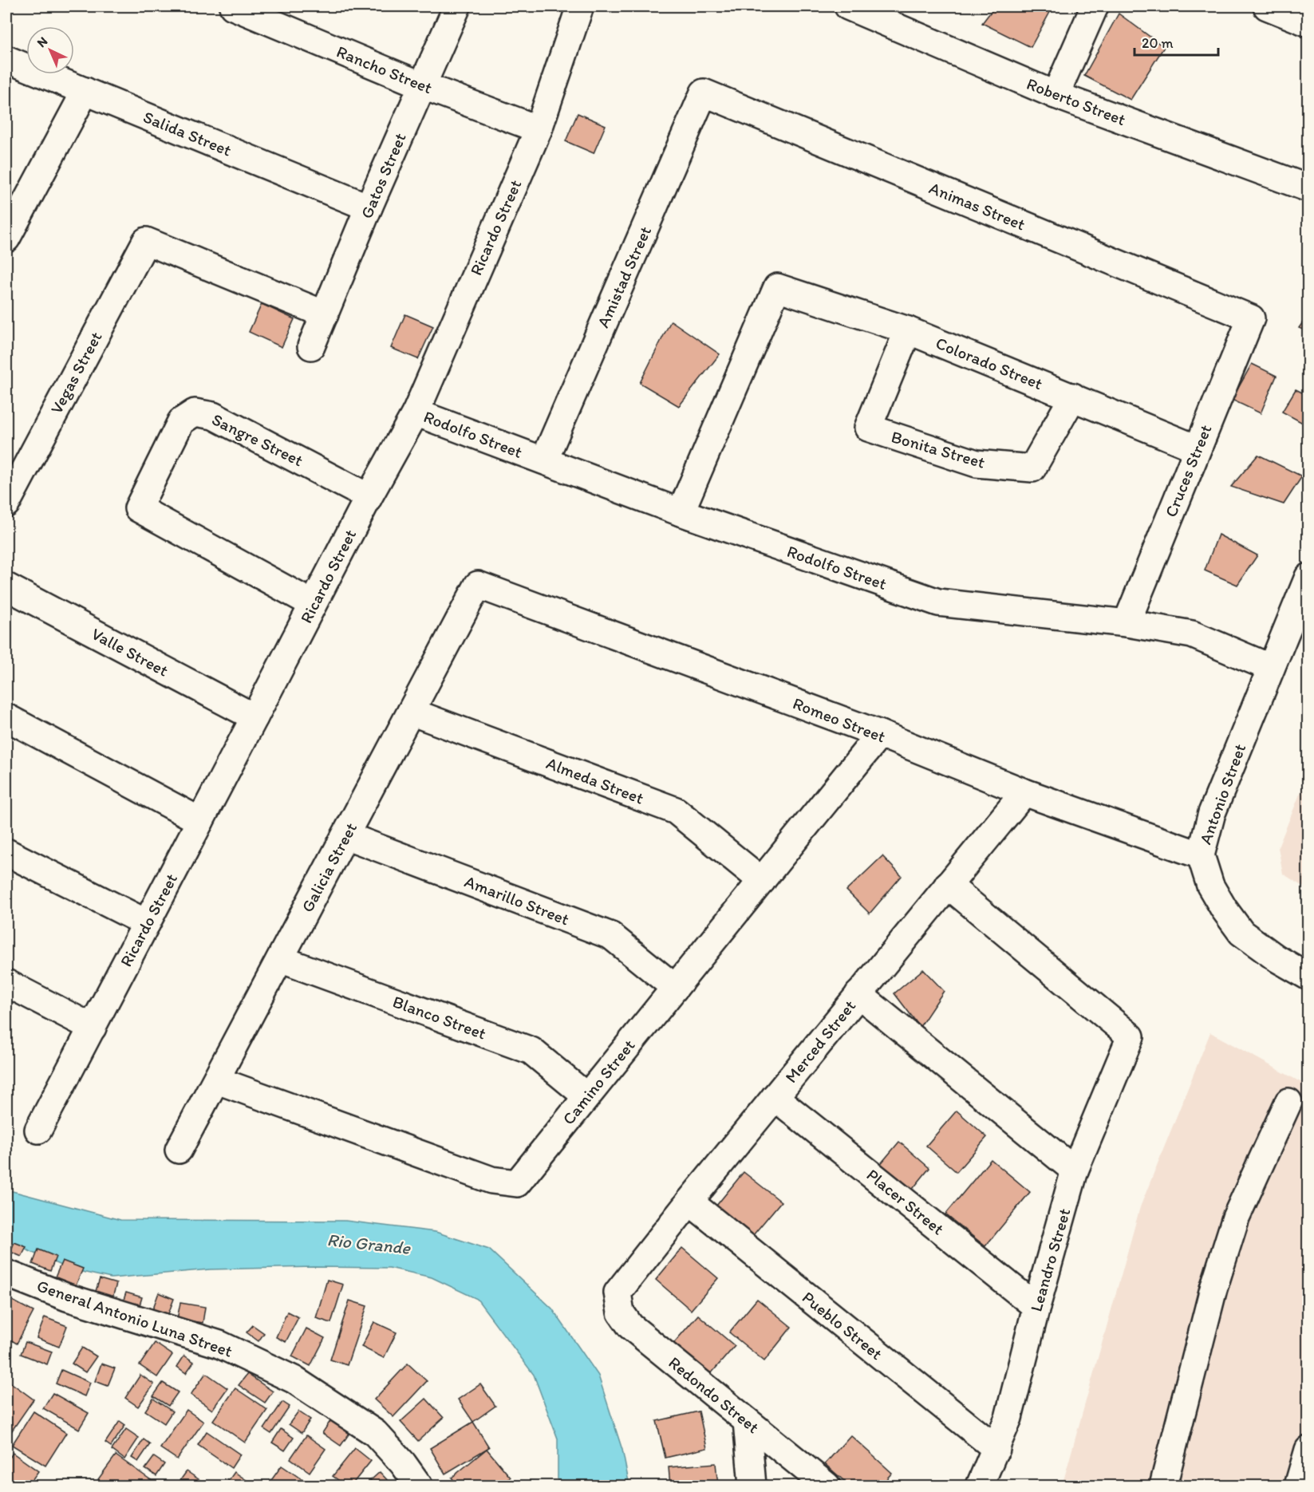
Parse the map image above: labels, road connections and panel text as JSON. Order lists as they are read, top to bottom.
{
  "streets": {
    "street": [
      "Rancho Street",
      "Roberto Street",
      "Salida Street",
      "Gatos Street",
      "Animas Street",
      "Ricardo Street",
      "Amistad Street",
      "Colorado Street",
      "Vegas Street",
      "Rodolfo Street",
      "Sangre Street",
      "Bonita Street",
      "Cruces Street",
      "Valle Street",
      "Romeo Street",
      "Almeda Street",
      "Antonio Street",
      "Galicia Street",
      "Amarillo Street",
      "Blanco Street",
      "Merced Street",
      "Camino Street",
      "Placer Street",
      "Leandro Street",
      "General Antonio Luna Street",
      "Pueblo Street",
      "Redondo Street"
    ]
  },
  "crossings": [
    ["Rancho Street", "Gatos Street"],
    ["Rancho Street", "Ricardo Street"],
    ["Salida Street", "Gatos Street"],
    ["Gatos Street", "Vegas Street"],
    ["Animas Street", "Amistad Street"],
    ["Animas Street", "Cruces Street"],
    ["Ricardo Street", "Rodolfo Street"],
    ["Ricardo Street", "Sangre Street"],
    ["Ricardo Street", "Valle Street"],
    ["Amistad Street", "Rodolfo Street"],
    ["Colorado Street", "Rodolfo Street"],
    ["Colorado Street", "Bonita Street"],
    ["Colorado Street", "Cruces Street"],
    ["Rodolfo Street", "Cruces Street"],
    ["Rodolfo Street", "Antonio Street"],
    ["Romeo Street", "Antonio Street"],
    ["Romeo Street", "Galicia Street"],
    ["Romeo Street", "Merced Street"],
    ["Romeo Street", "Camino Street"],
    ["Almeda Street", "Galicia Street"],
    ["Almeda Street", "Camino Street"],
    ["Galicia Street", "Amarillo Street"],
    ["Galicia Street", "Blanco Street"],
    ["Galicia Street", "Camino Street"],
    ["Amarillo Street", "Camino Street"],
    ["Blanco Street", "Camino Street"],
    ["Merced Street", "Placer Street"],
    ["Merced Street", "Leandro Street"],
    ["Merced Street", "Pueblo Street"],
    ["Merced Street", "Redondo Street"],
    ["Placer Street", "Leandro Street"],
    ["Leandro Street", "Pueblo Street"]
  ],
  "water": ["Rio Grande"],
  "scale_bar": "20 m",
  "north": "top left"
}
